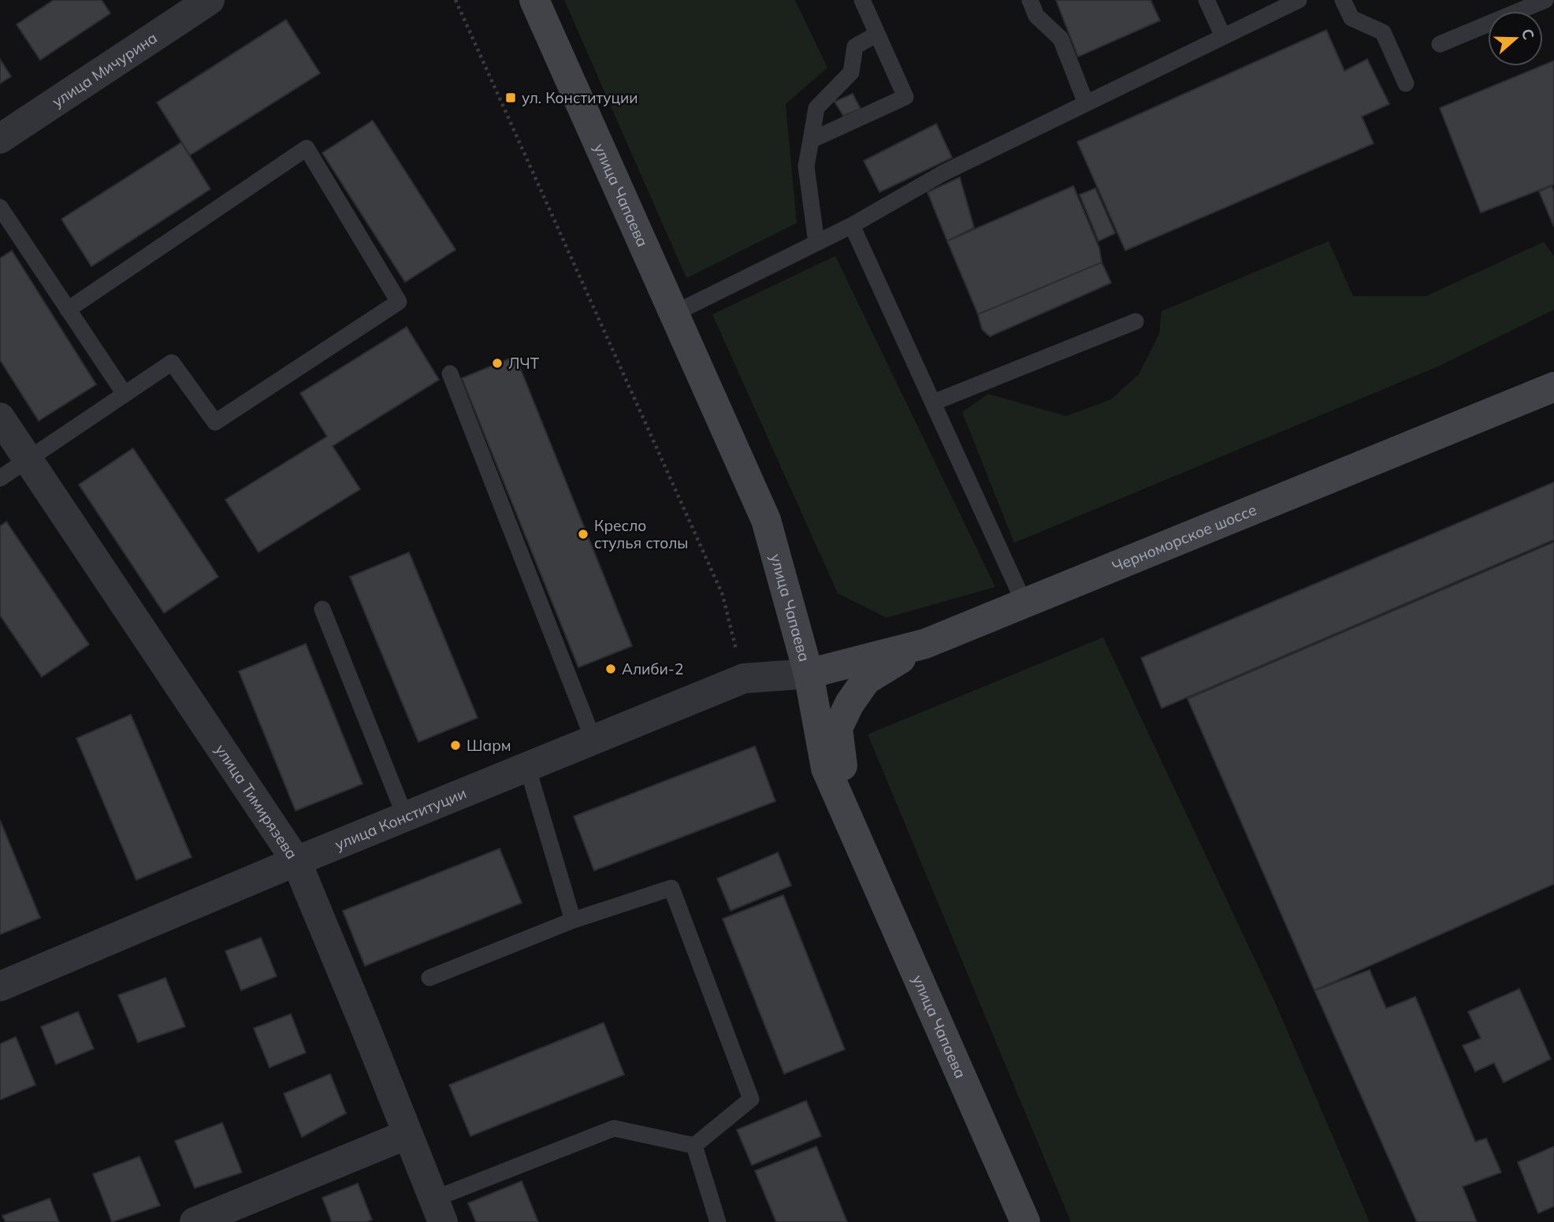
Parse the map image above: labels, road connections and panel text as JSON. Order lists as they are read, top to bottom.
{
  "streets": {
    "main road": ["улица Чапаева", "Черноморское шоссе"],
    "street": ["улица Мичурина", "улица Тимирязева", "улица Конституции"]
  },
  "crossings": [
    ["улица Чапаева", "Черноморское шоссе"],
    ["улица Чапаева", "улица Конституции"],
    ["Черноморское шоссе", "улица Конституции"],
    ["улица Тимирязева", "улица Конституции"]
  ],
  "places": {
    "transit": ["ул. Конституции"],
    "other": [
      "ЛЧТ",
      "Кресло стулья столы",
      "Алиби-2",
      "Шарм"
    ]
  },
  "north": "right"
}
